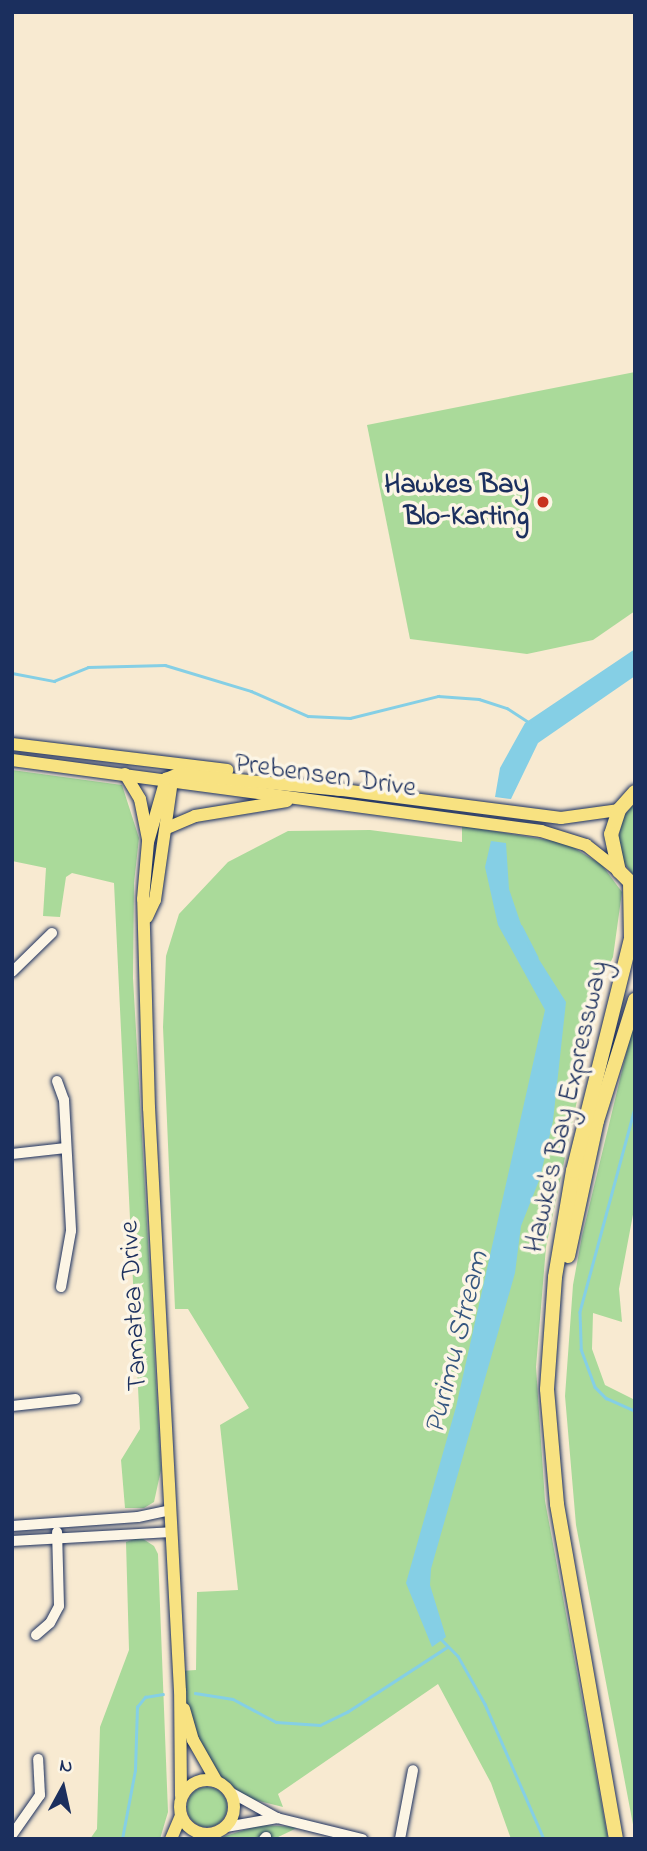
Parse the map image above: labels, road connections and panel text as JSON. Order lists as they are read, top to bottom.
{
  "streets": {
    "highway": ["Hawke's Bay Expressway"],
    "main road": ["Prebensen Drive", "Tamatea Drive"]
  },
  "crossings": [
    ["Prebensen Drive", "Tamatea Drive"]
  ],
  "water": ["Purimu Stream"],
  "places": ["Hawkes Bay Blo-Karting"],
  "north": "top"
}
